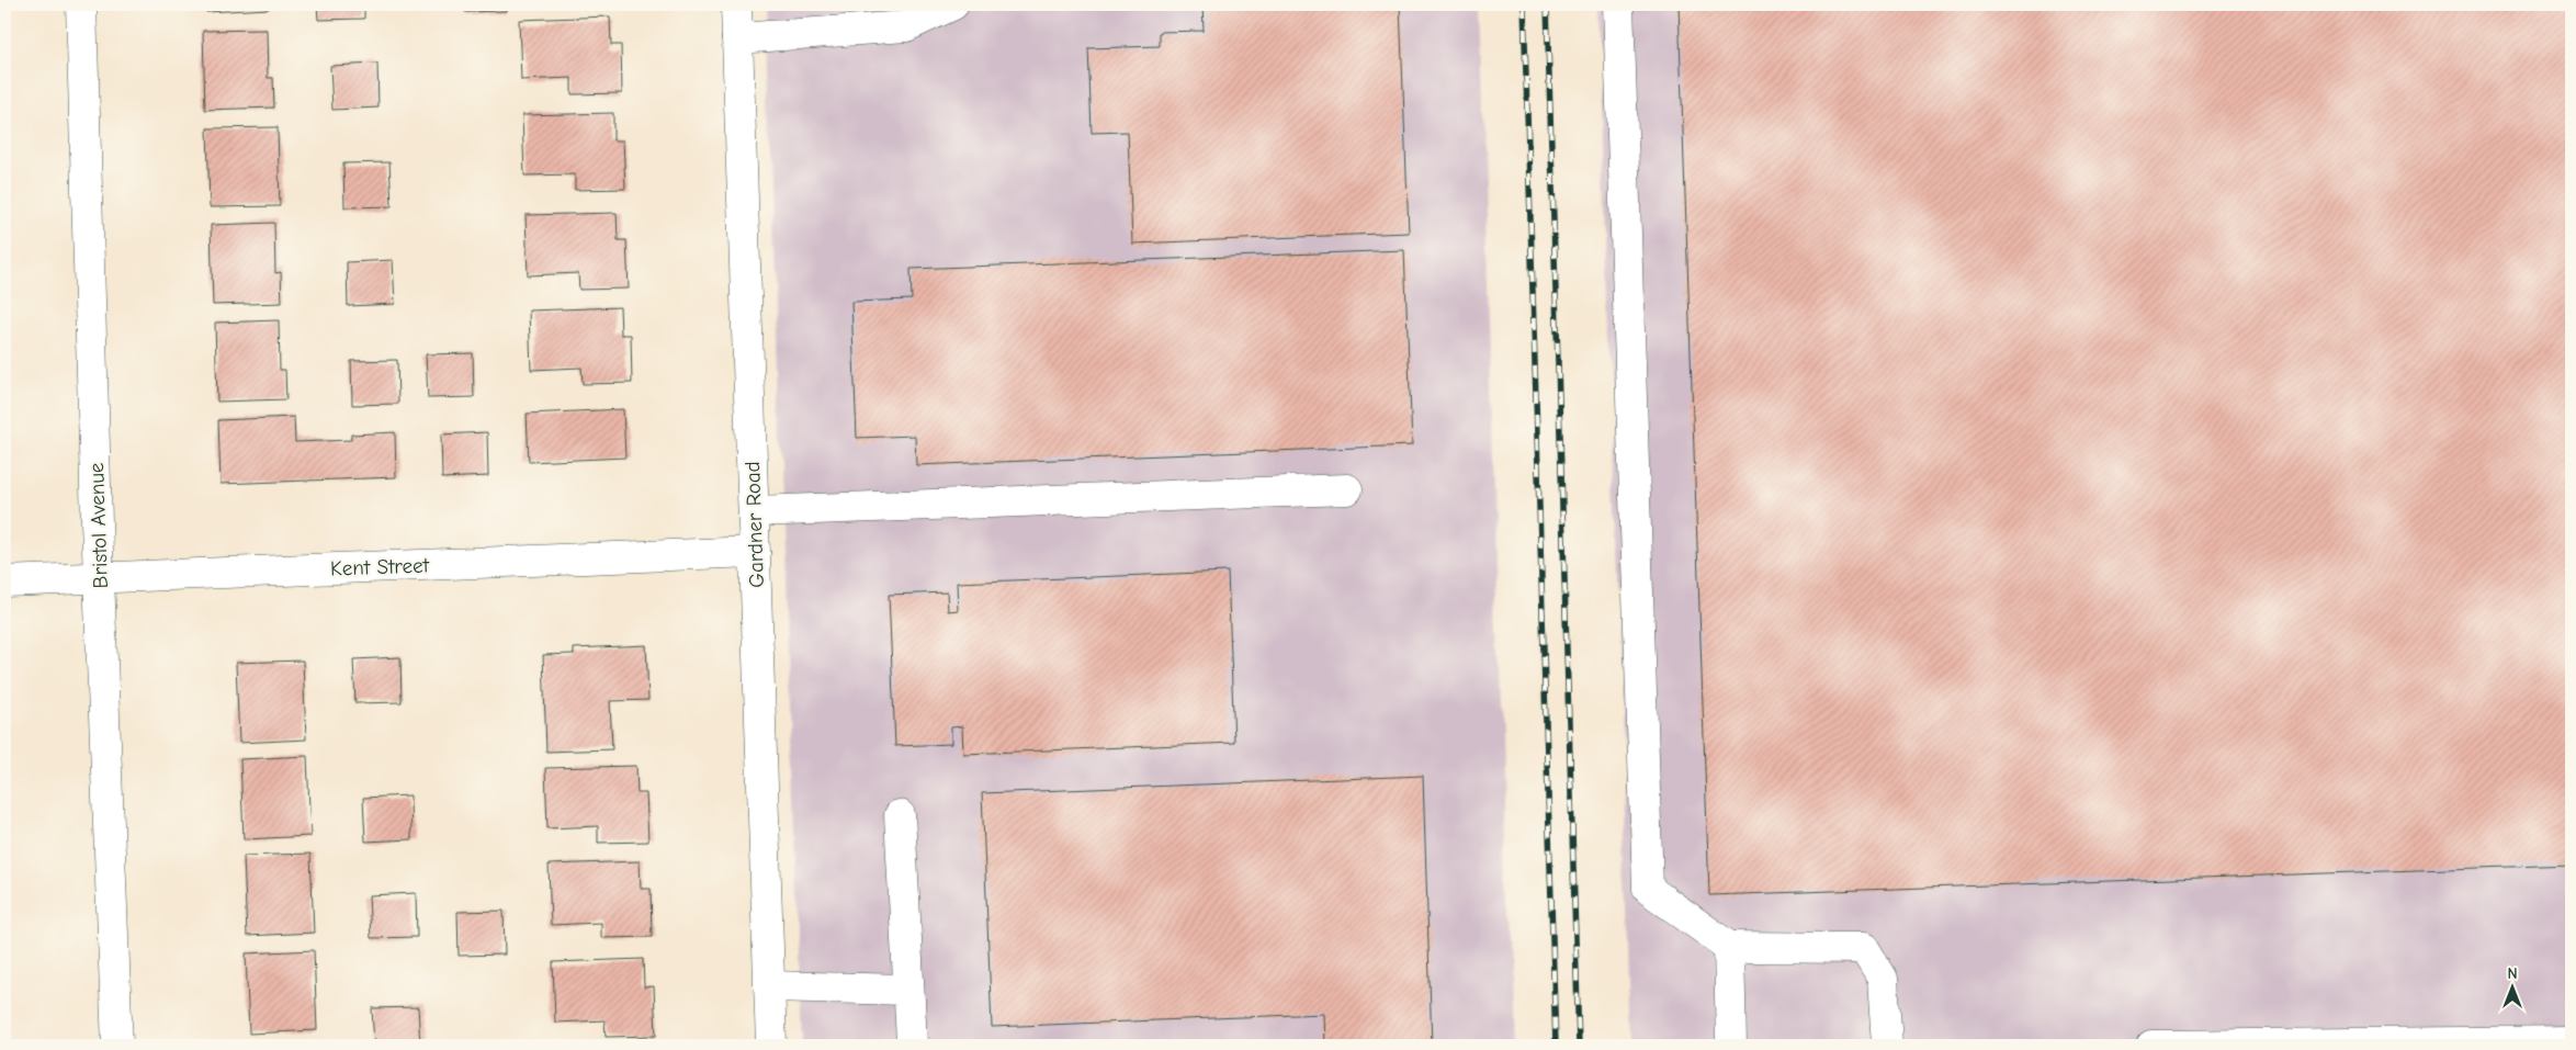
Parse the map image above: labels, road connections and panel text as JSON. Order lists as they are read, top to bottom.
{
  "streets": {
    "street": ["Gardner Road", "Bristol Avenue", "Kent Street"]
  },
  "crossings": [
    ["Gardner Road", "Kent Street"],
    ["Bristol Avenue", "Kent Street"]
  ],
  "north": "top"
}
